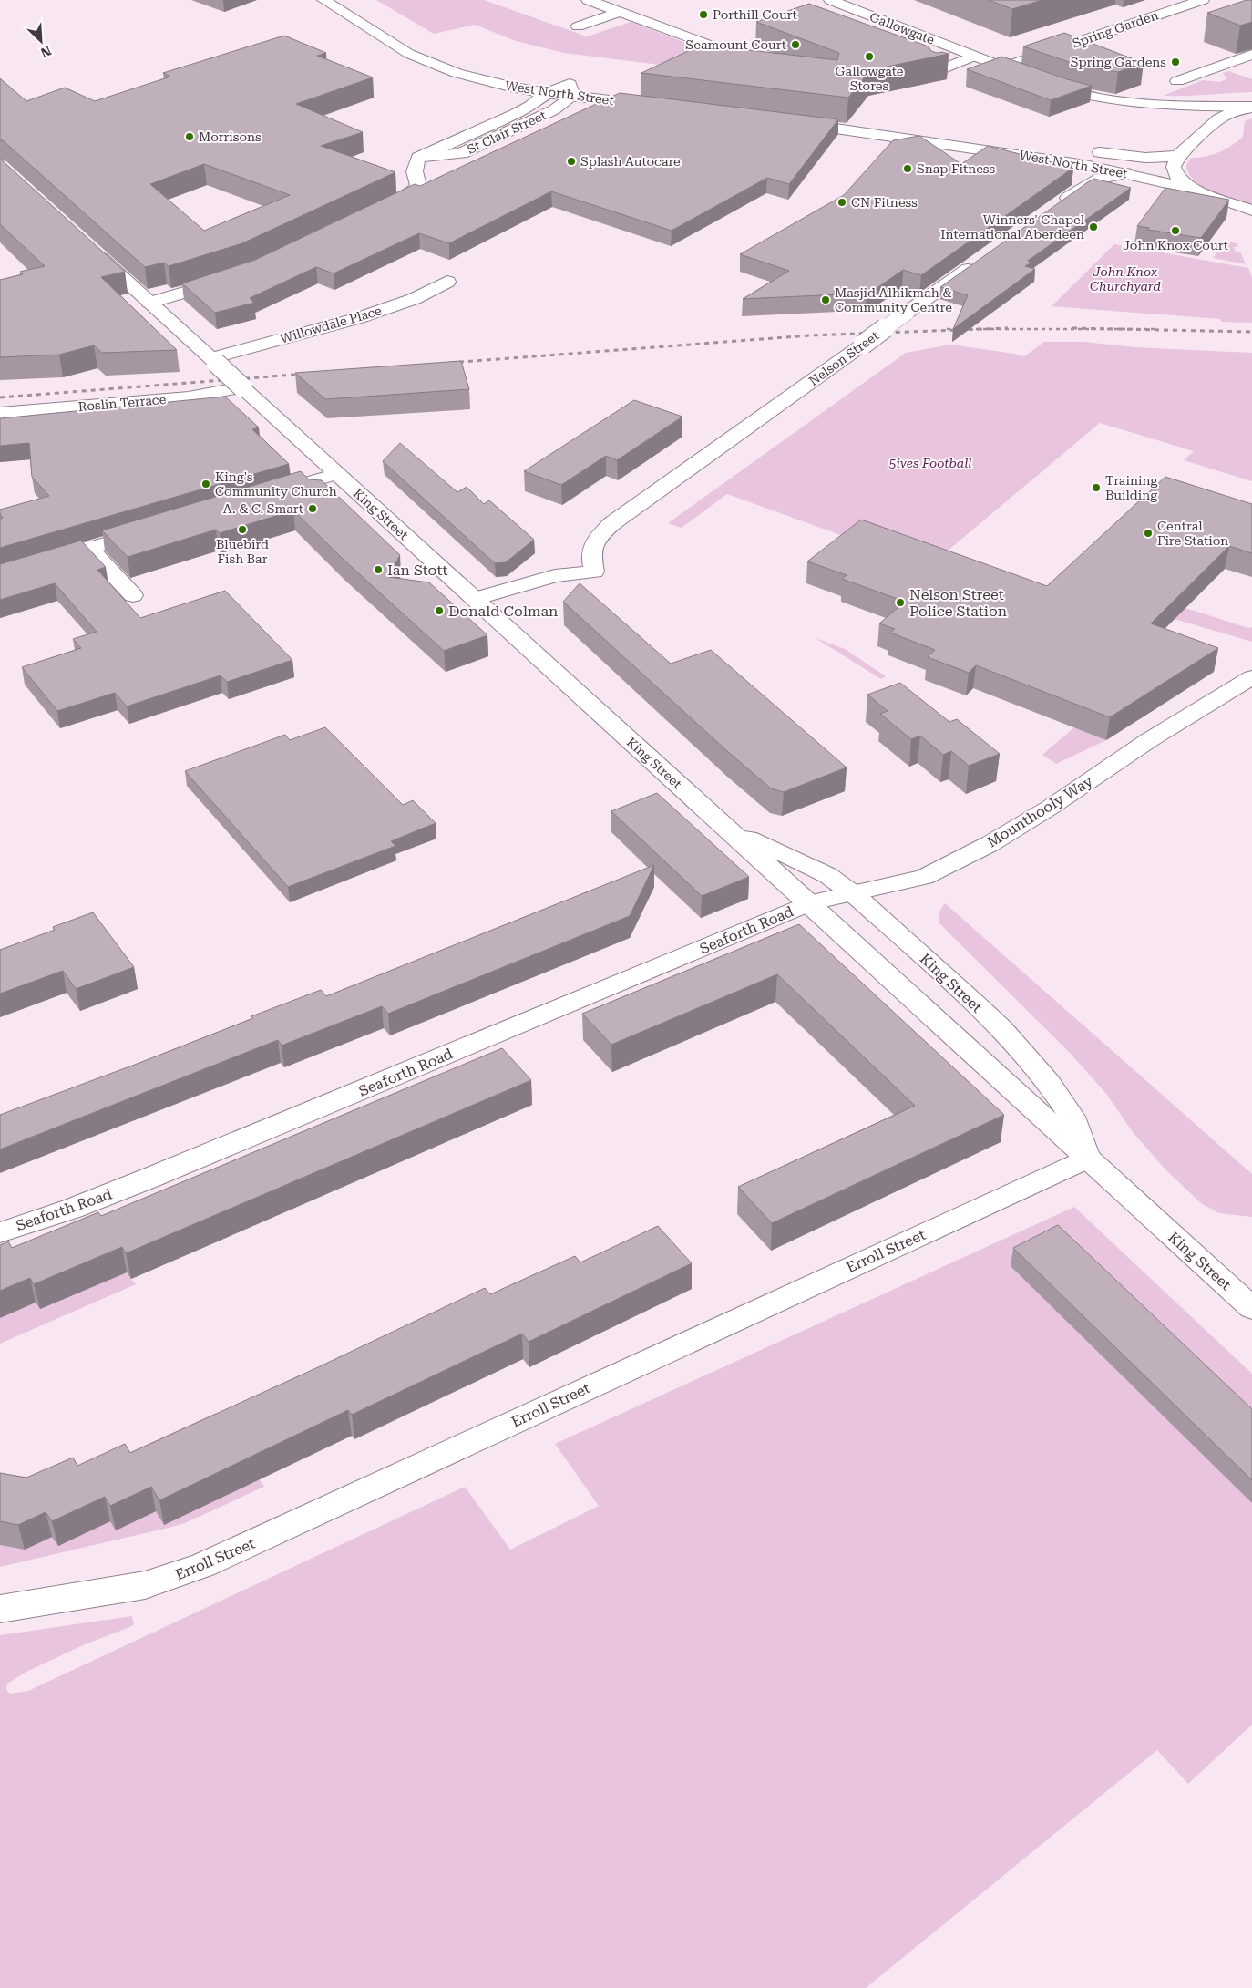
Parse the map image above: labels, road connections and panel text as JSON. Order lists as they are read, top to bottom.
{
  "streets": {
    "street": [
      "Gallowgate",
      "Spring Garden",
      "West North Street",
      "St Clair Street",
      "Willowdale Place",
      "Nelson Street",
      "Roslin Terrace",
      "King Street",
      "Mounthooly Way",
      "Seaforth Road",
      "Erroll Street"
    ]
  },
  "crossings": [
    ["Gallowgate", "Spring Garden"],
    ["West North Street", "St Clair Street"],
    ["Willowdale Place", "King Street"],
    ["Nelson Street", "King Street"],
    ["Roslin Terrace", "King Street"],
    ["King Street", "Mounthooly Way"],
    ["King Street", "Seaforth Road"],
    ["King Street", "Erroll Street"],
    ["Mounthooly Way", "Seaforth Road"]
  ],
  "parks": ["John Knox Churchyard", "5ives Football"],
  "places": [
    "Porthill Court",
    "Seamount Court",
    "Gallowgate Stores",
    "Spring Gardens",
    "Morrisons",
    "Splash Autocare",
    "Snap Fitness",
    "CN Fitness",
    "Winners' Chapel International Aberdeen",
    "John Knox Court",
    "Masjid Alhikmah & Community Centre",
    "King's Community Church",
    "Training Building",
    "A. & C. Smart",
    "Bluebird Fish Bar",
    "Central Fire Station",
    "Ian Stott",
    "Nelson Street Police Station",
    "Donald Colman"
  ],
  "north": "bottom right"
}
